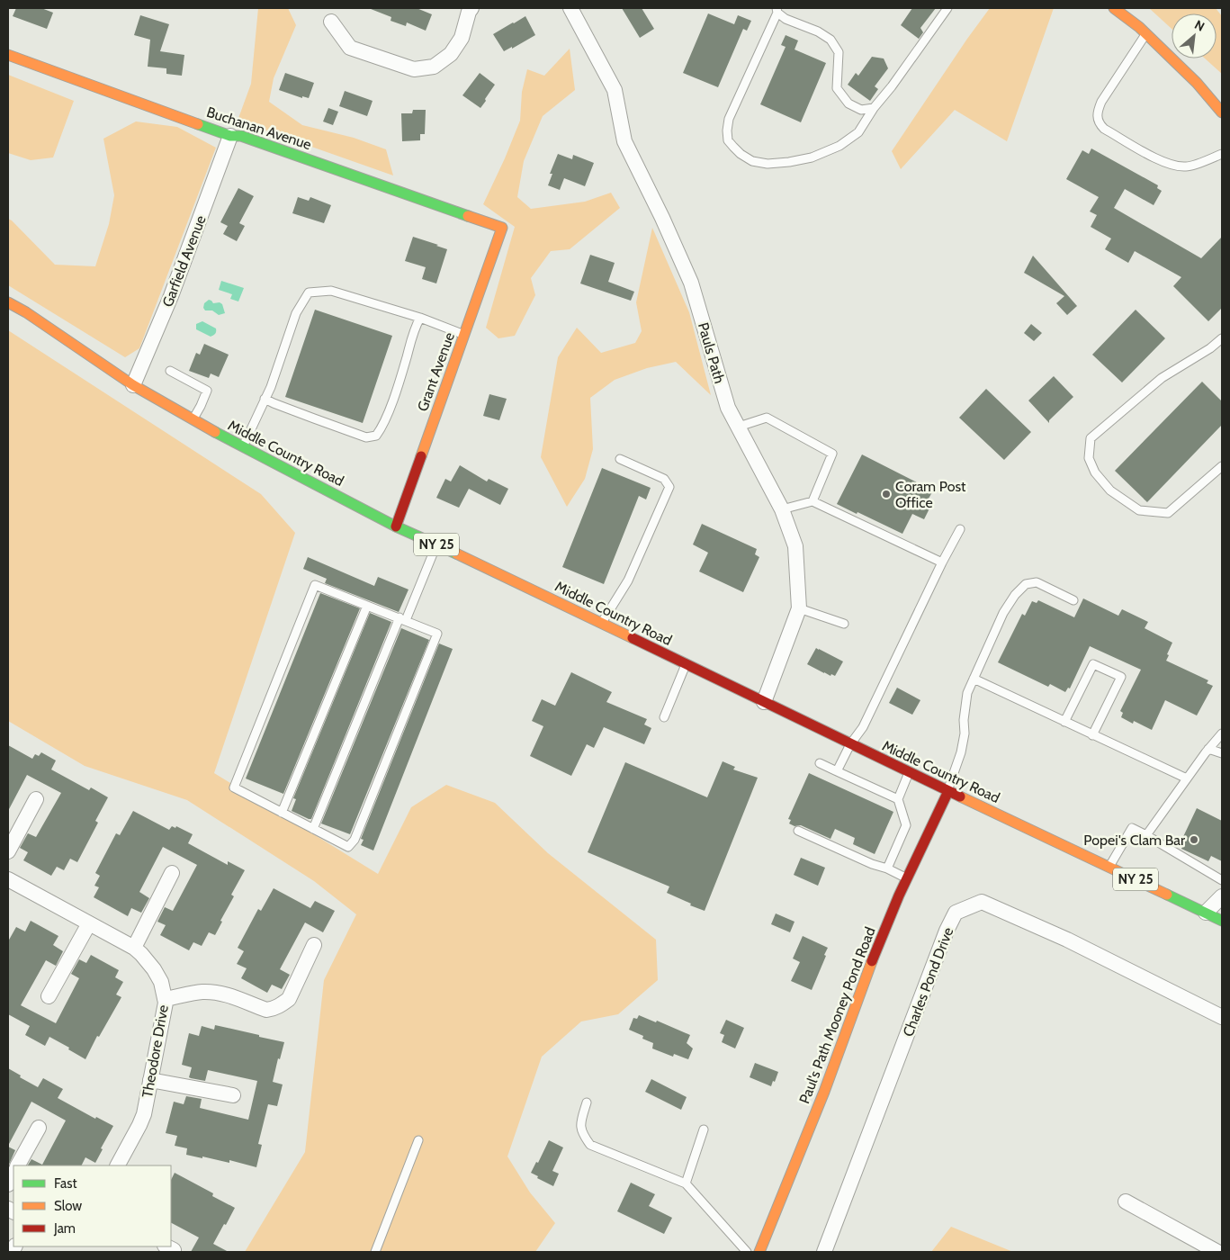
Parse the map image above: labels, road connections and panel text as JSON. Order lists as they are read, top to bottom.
{
  "streets": {
    "main road": [
      "Buchanan Avenue",
      "Grant Avenue",
      "Middle Country Road",
      "NY 25",
      "Paul's Path Mooney Pond Road"
    ],
    "street": [
      "Garfield Avenue",
      "Pauls Path",
      "Charles Pond Drive",
      "Theodore Drive"
    ]
  },
  "crossings": [
    ["Buchanan Avenue", "Garfield Avenue"],
    ["Buchanan Avenue", "Grant Avenue"],
    ["Garfield Avenue", "Middle Country Road"],
    ["Pauls Path", "Middle Country Road"],
    ["Grant Avenue", "Middle Country Road"],
    ["Middle Country Road", "Paul's Path Mooney Pond Road"]
  ],
  "places": ["Coram Post Office", "Popei's Clam Bar"],
  "legend": ["Fast", "Slow", "Jam"],
  "north": "top right"
}
